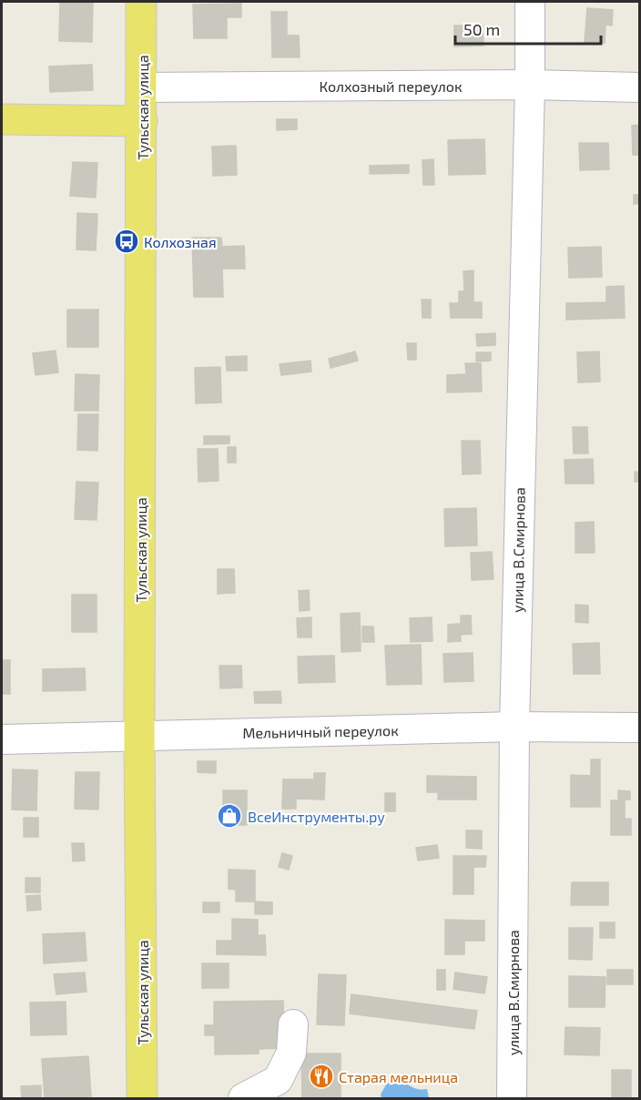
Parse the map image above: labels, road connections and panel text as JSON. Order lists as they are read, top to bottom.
{
  "streets": {
    "main road": ["Тульская улица"],
    "street": ["Колхозный переулок", "улица В.Смирнова", "Мельничный переулок"]
  },
  "crossings": [
    ["Колхозный переулок", "Тульская улица"],
    ["Колхозный переулок", "улица В.Смирнова"],
    ["Тульская улица", "Мельничный переулок"],
    ["улица В.Смирнова", "Мельничный переулок"]
  ],
  "places": {
    "bus stop": ["Колхозная"],
    "shop": ["ВсеИнструменты.ру"],
    "restaurant": ["Старая мельница"]
  },
  "scale_bar": "50 m"
}
